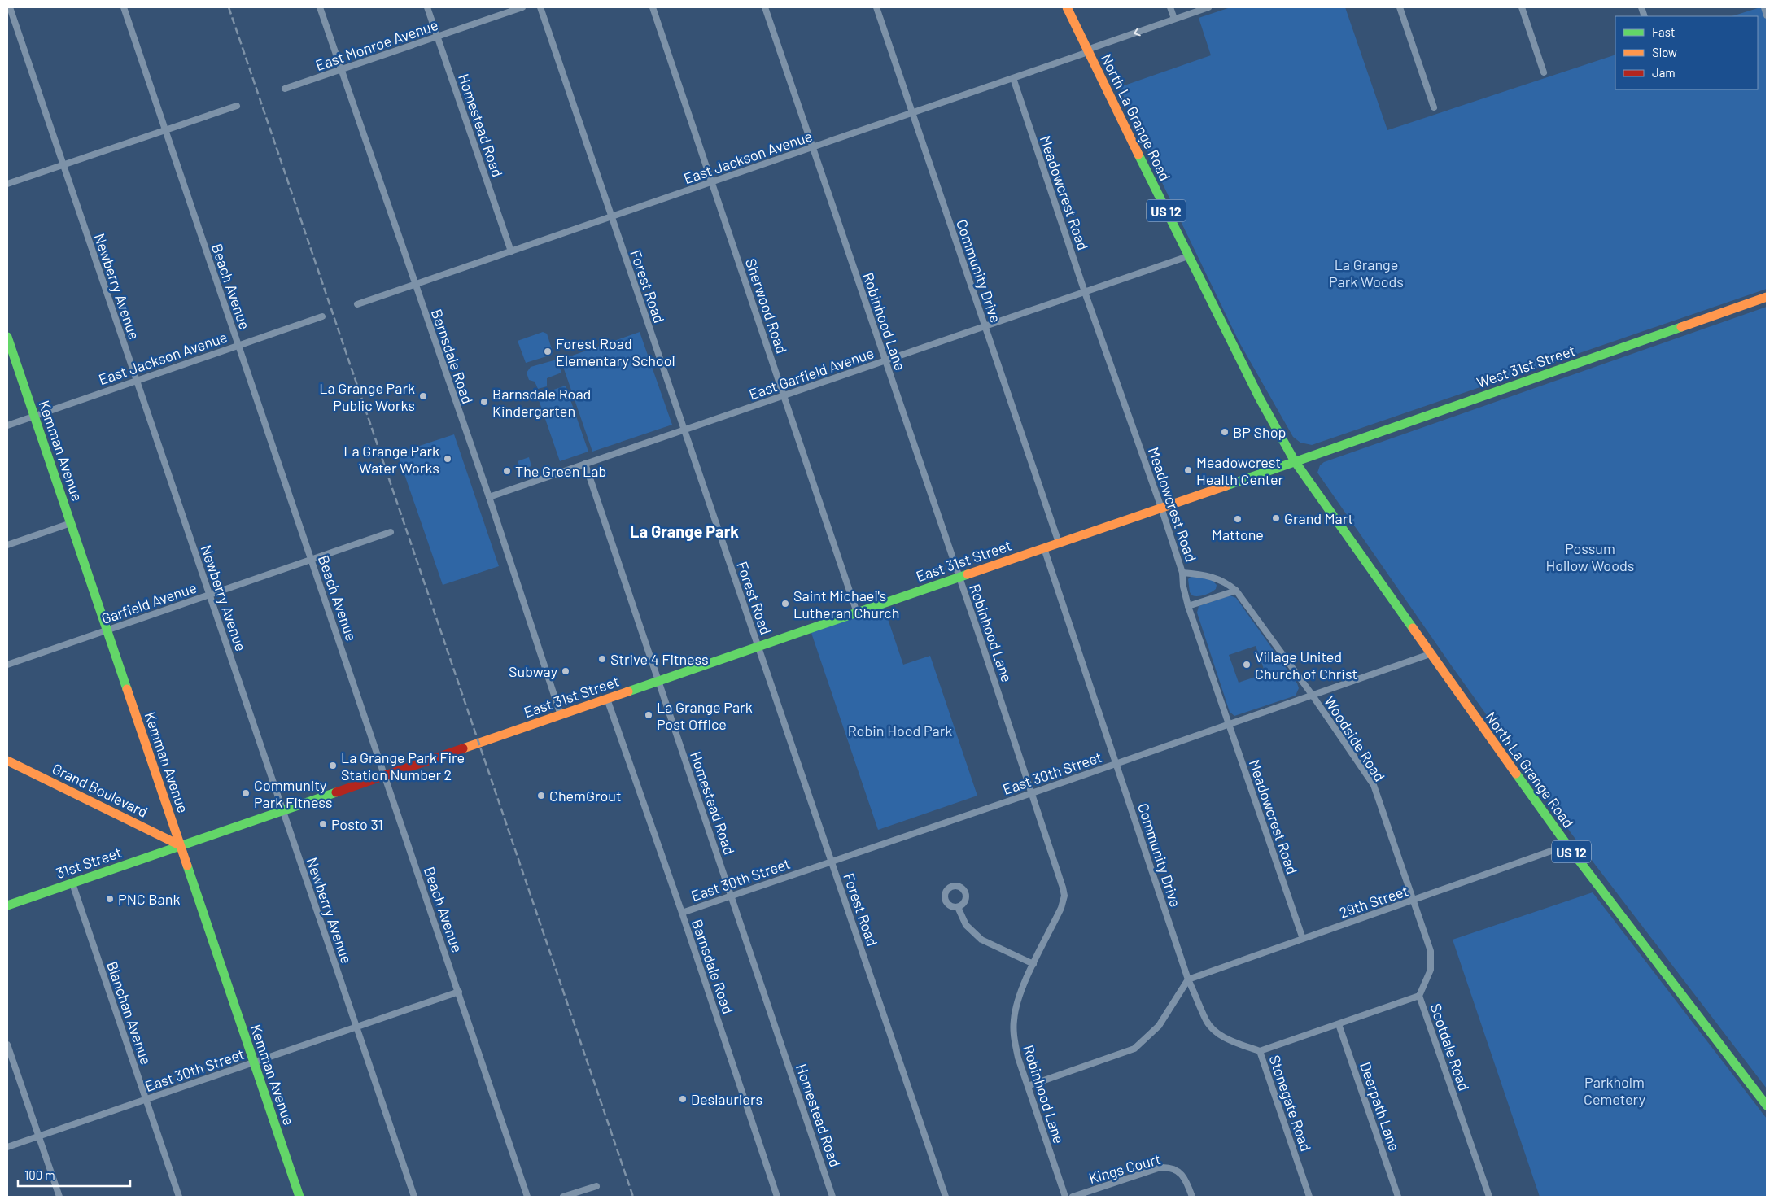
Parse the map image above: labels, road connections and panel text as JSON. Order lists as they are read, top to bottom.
{
  "streets": {
    "main road": [
      "North La Grange Road",
      "US 12",
      "West 31st Street",
      "Kemman Avenue",
      "East 31st Street",
      "Grand Boulevard",
      "31st Street"
    ],
    "street": [
      "East Monroe Avenue",
      "Homestead Road",
      "East Jackson Avenue",
      "Meadowcrest Road",
      "Community Drive",
      "Newberry Avenue",
      "Beach Avenue",
      "Forest Road",
      "Sherwood Road",
      "Robinhood Lane",
      "Barnsdale Road",
      "East Garfield Avenue",
      "Garfield Avenue",
      "Woodside Road",
      "East 30th Street",
      "29th Street",
      "Blanchan Avenue",
      "Scotdale Road",
      "Stonegate Road",
      "Deerpath Lane",
      "Kings Court"
    ]
  },
  "crossings": [
    ["East Monroe Avenue", "Homestead Road"],
    ["East Monroe Avenue", "Barnsdale Road"],
    ["North La Grange Road", "East Jackson Avenue"],
    ["North La Grange Road", "West 31st Street"],
    ["North La Grange Road", "East Garfield Avenue"],
    ["North La Grange Road", "East 31st Street"],
    ["North La Grange Road", "East 30th Street"],
    ["North La Grange Road", "29th Street"],
    ["Homestead Road", "East Jackson Avenue"],
    ["Homestead Road", "East Garfield Avenue"],
    ["Homestead Road", "East 31st Street"],
    ["Homestead Road", "East 30th Street"],
    ["East Jackson Avenue", "Meadowcrest Road"],
    ["East Jackson Avenue", "Community Drive"],
    ["East Jackson Avenue", "Newberry Avenue"],
    ["East Jackson Avenue", "Beach Avenue"],
    ["East Jackson Avenue", "Forest Road"],
    ["East Jackson Avenue", "Sherwood Road"],
    ["East Jackson Avenue", "Robinhood Lane"],
    ["East Jackson Avenue", "Barnsdale Road"],
    ["East Jackson Avenue", "Kemman Avenue"],
    ["Meadowcrest Road", "East Garfield Avenue"],
    ["Meadowcrest Road", "East 31st Street"],
    ["Meadowcrest Road", "Woodside Road"],
    ["Meadowcrest Road", "East 30th Street"],
    ["Meadowcrest Road", "29th Street"],
    ["Community Drive", "East Garfield Avenue"],
    ["Community Drive", "East 31st Street"],
    ["Community Drive", "East 30th Street"],
    ["Community Drive", "29th Street"],
    ["Community Drive", "Stonegate Road"],
    ["Newberry Avenue", "East 31st Street"],
    ["Newberry Avenue", "Garfield Avenue"],
    ["Newberry Avenue", "East 30th Street"],
    ["Beach Avenue", "East 31st Street"],
    ["Beach Avenue", "Garfield Avenue"],
    ["Beach Avenue", "East 30th Street"],
    ["Forest Road", "East Garfield Avenue"],
    ["Forest Road", "East 31st Street"],
    ["Forest Road", "East 30th Street"],
    ["Sherwood Road", "East Garfield Avenue"],
    ["Sherwood Road", "East 31st Street"],
    ["Robinhood Lane", "East Garfield Avenue"],
    ["Robinhood Lane", "East 31st Street"],
    ["Robinhood Lane", "East 30th Street"],
    ["Barnsdale Road", "East Garfield Avenue"],
    ["Barnsdale Road", "East 31st Street"],
    ["Barnsdale Road", "East 30th Street"],
    ["West 31st Street", "East 31st Street"],
    ["Kemman Avenue", "East 31st Street"],
    ["Kemman Avenue", "Garfield Avenue"],
    ["Kemman Avenue", "East 30th Street"],
    ["Kemman Avenue", "Grand Boulevard"],
    ["Kemman Avenue", "31st Street"],
    ["East 31st Street", "Grand Boulevard"],
    ["East 31st Street", "31st Street"],
    ["Woodside Road", "East 30th Street"],
    ["Woodside Road", "29th Street"],
    ["Woodside Road", "Scotdale Road"],
    ["East 30th Street", "Blanchan Avenue"],
    ["Grand Boulevard", "31st Street"],
    ["31st Street", "Blanchan Avenue"],
    ["29th Street", "Stonegate Road"],
    ["Scotdale Road", "Stonegate Road"],
    ["Scotdale Road", "Deerpath Lane"]
  ],
  "districts": ["La Grange Park"],
  "parks": [
    "La Grange Park Woods",
    "Possum Hollow Woods",
    "Robin Hood Park",
    "Parkholm Cemetery"
  ],
  "places": [
    "Forest Road Elementary School",
    "La Grange Park Public Works",
    "Barnsdale Road Kindergarten",
    "BP Shop",
    "La Grange Park Water Works",
    "Meadowcrest Health Center",
    "The Green Lab",
    "Grand Mart",
    "Mattone",
    "Saint Michael's Lutheran Church",
    "Strive 4 Fitness",
    "Village United Church of Christ",
    "Subway",
    "La Grange Park Post Office",
    "La Grange Park Fire Station Number 2",
    "Community Park Fitness",
    "ChemGrout",
    "Posto 31",
    "PNC Bank",
    "Deslauriers"
  ],
  "legend": ["Fast", "Slow", "Jam"],
  "scale_bar": "100 m"
}
